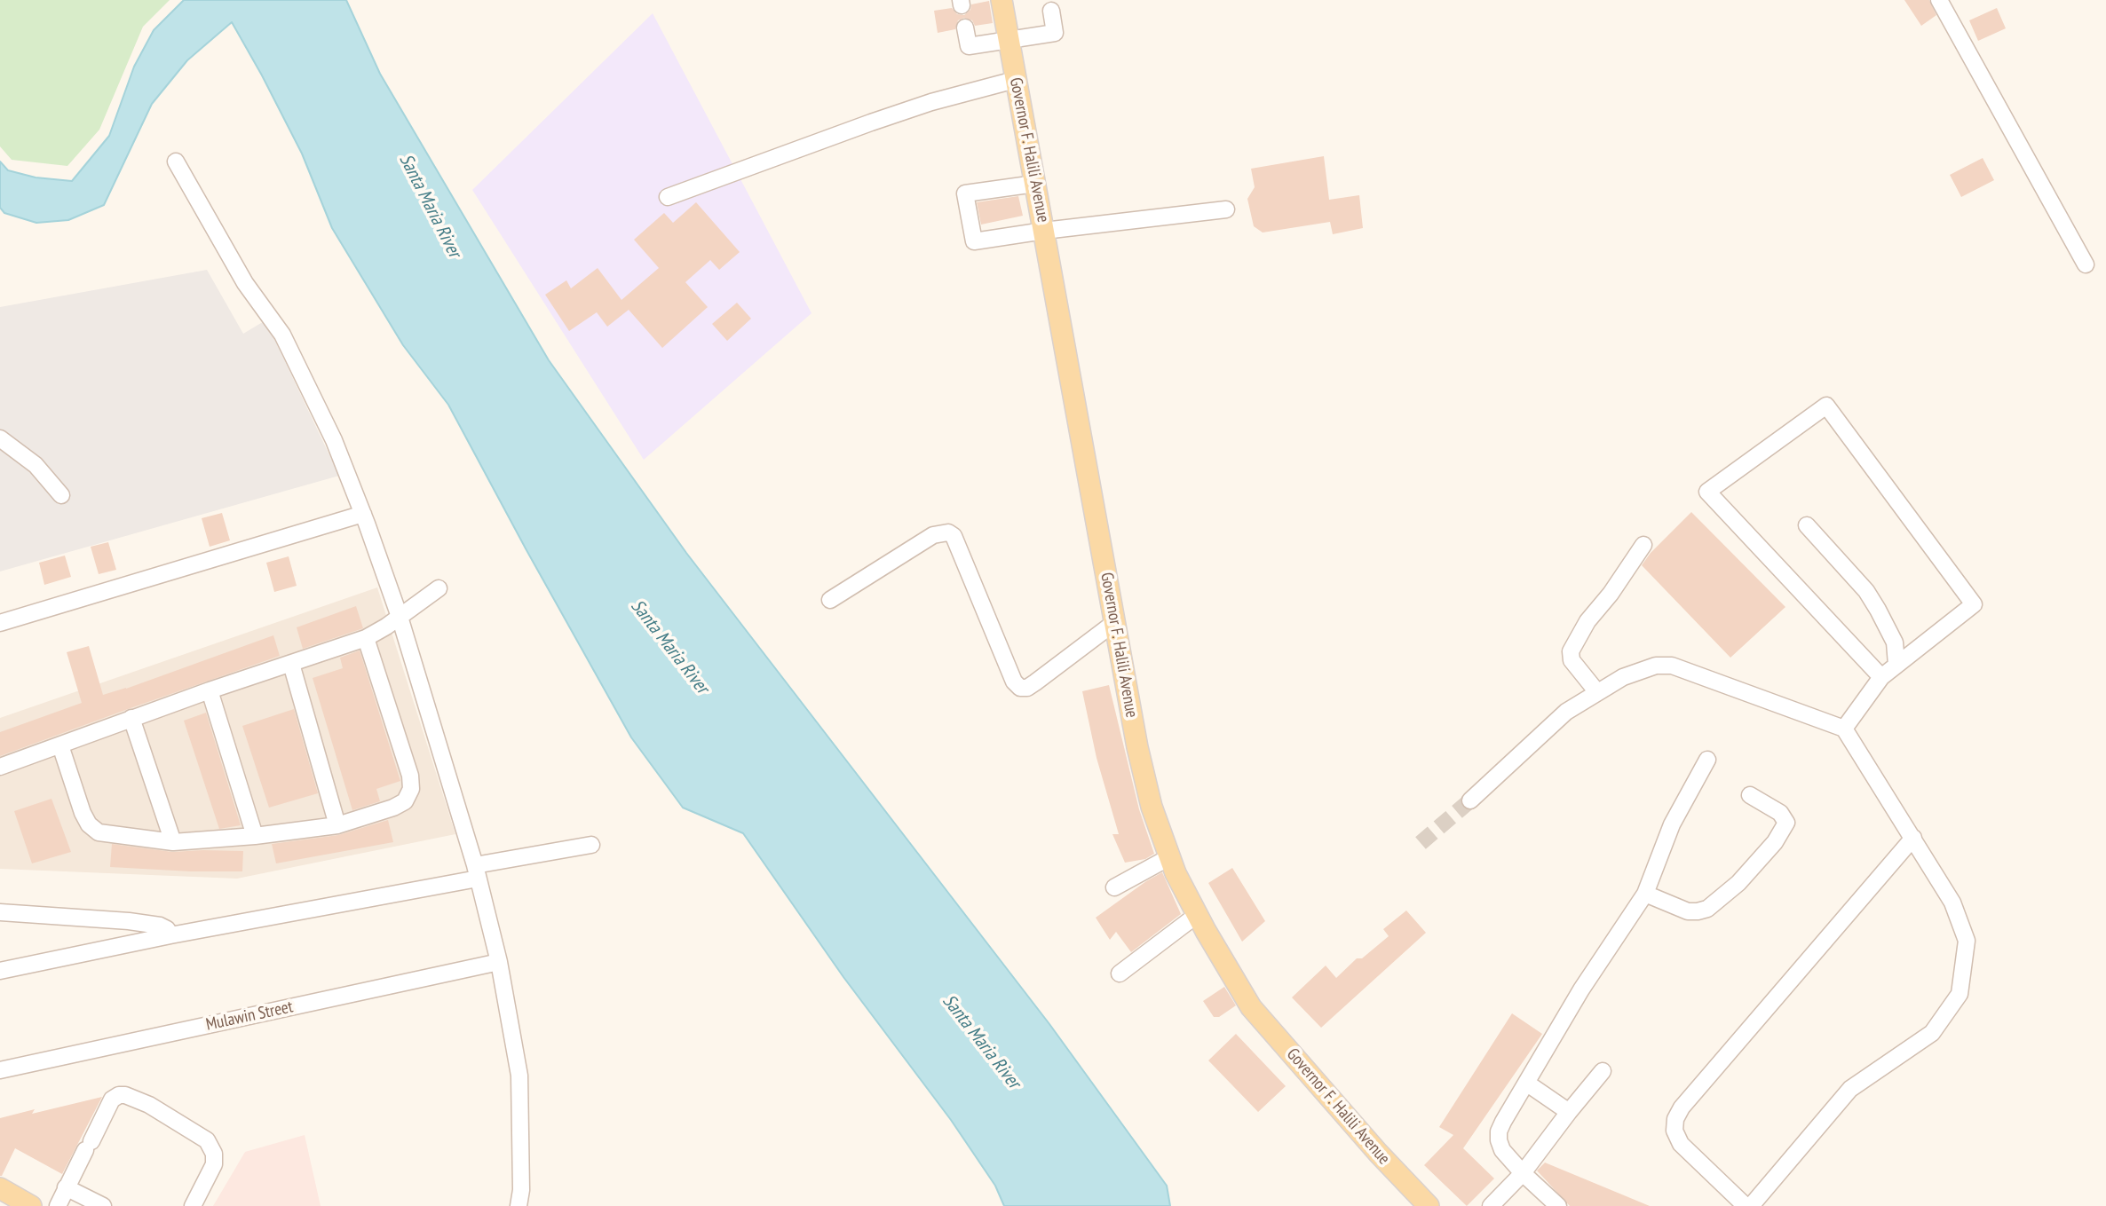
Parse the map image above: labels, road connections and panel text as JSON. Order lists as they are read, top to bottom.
{
  "streets": {
    "main road": ["Governor F. Halili Avenue"],
    "street": ["Mulawin Street"]
  },
  "water": ["Santa Maria River"]
}
